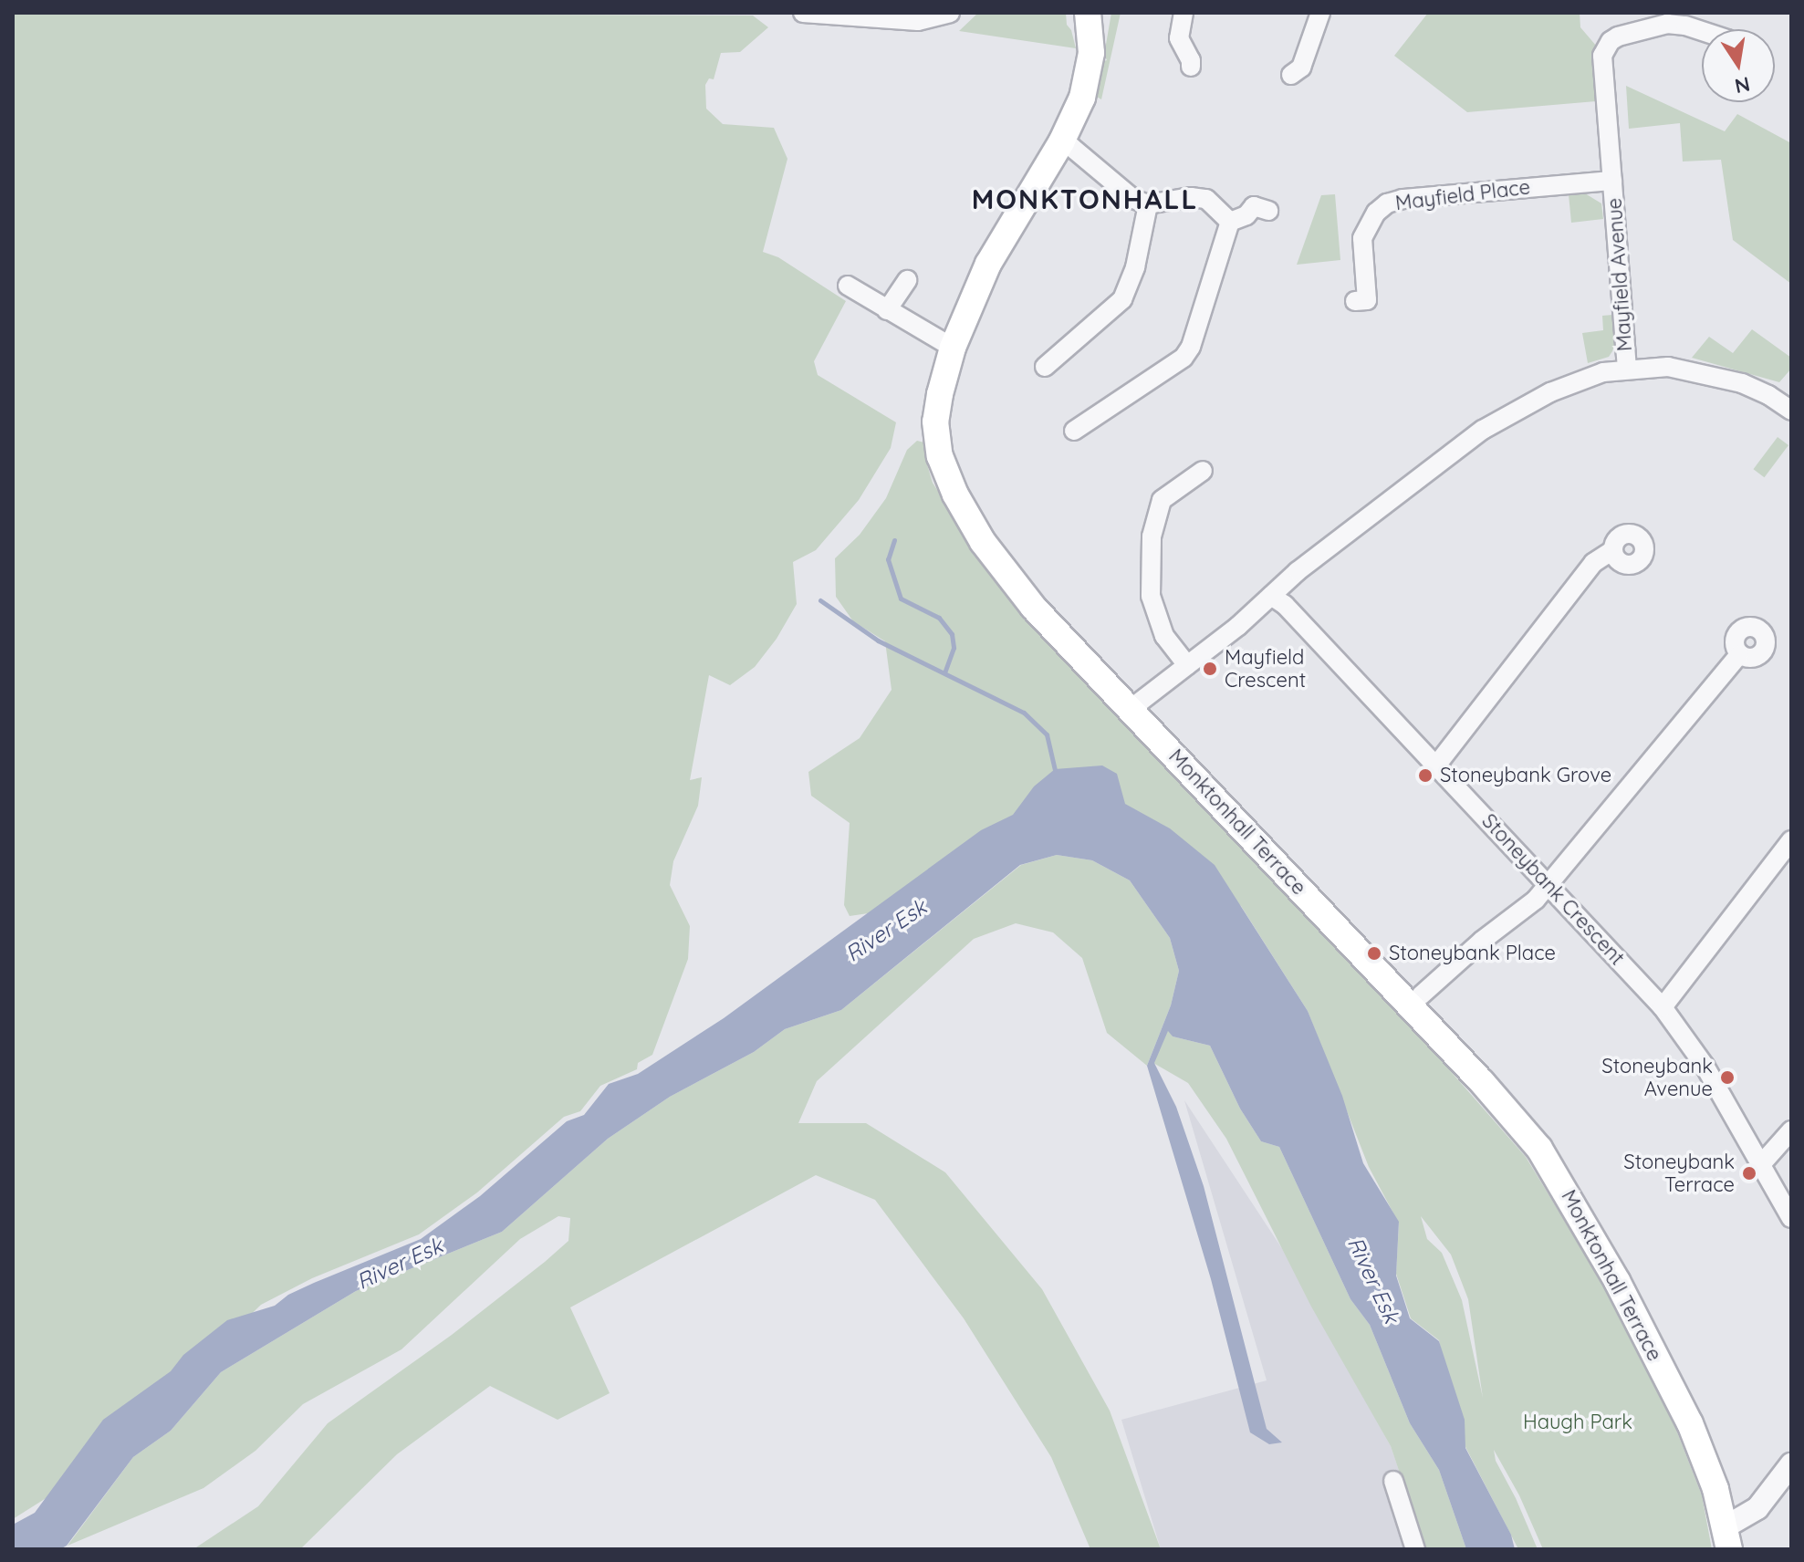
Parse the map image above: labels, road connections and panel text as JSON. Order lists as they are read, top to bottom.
{
  "streets": {
    "main road": ["Monktonhall Terrace"],
    "street": ["Mayfield Place", "Mayfield Avenue", "Stoneybank Crescent"]
  },
  "crossings": [
    ["Mayfield Place", "Mayfield Avenue"]
  ],
  "districts": ["MONKTONHALL"],
  "water": ["River Esk"],
  "parks": ["Haugh Park"],
  "places": [
    "Mayfield Crescent",
    "Stoneybank Grove",
    "Stoneybank Place",
    "Stoneybank Avenue",
    "Stoneybank Terrace"
  ],
  "north": "bottom"
}
